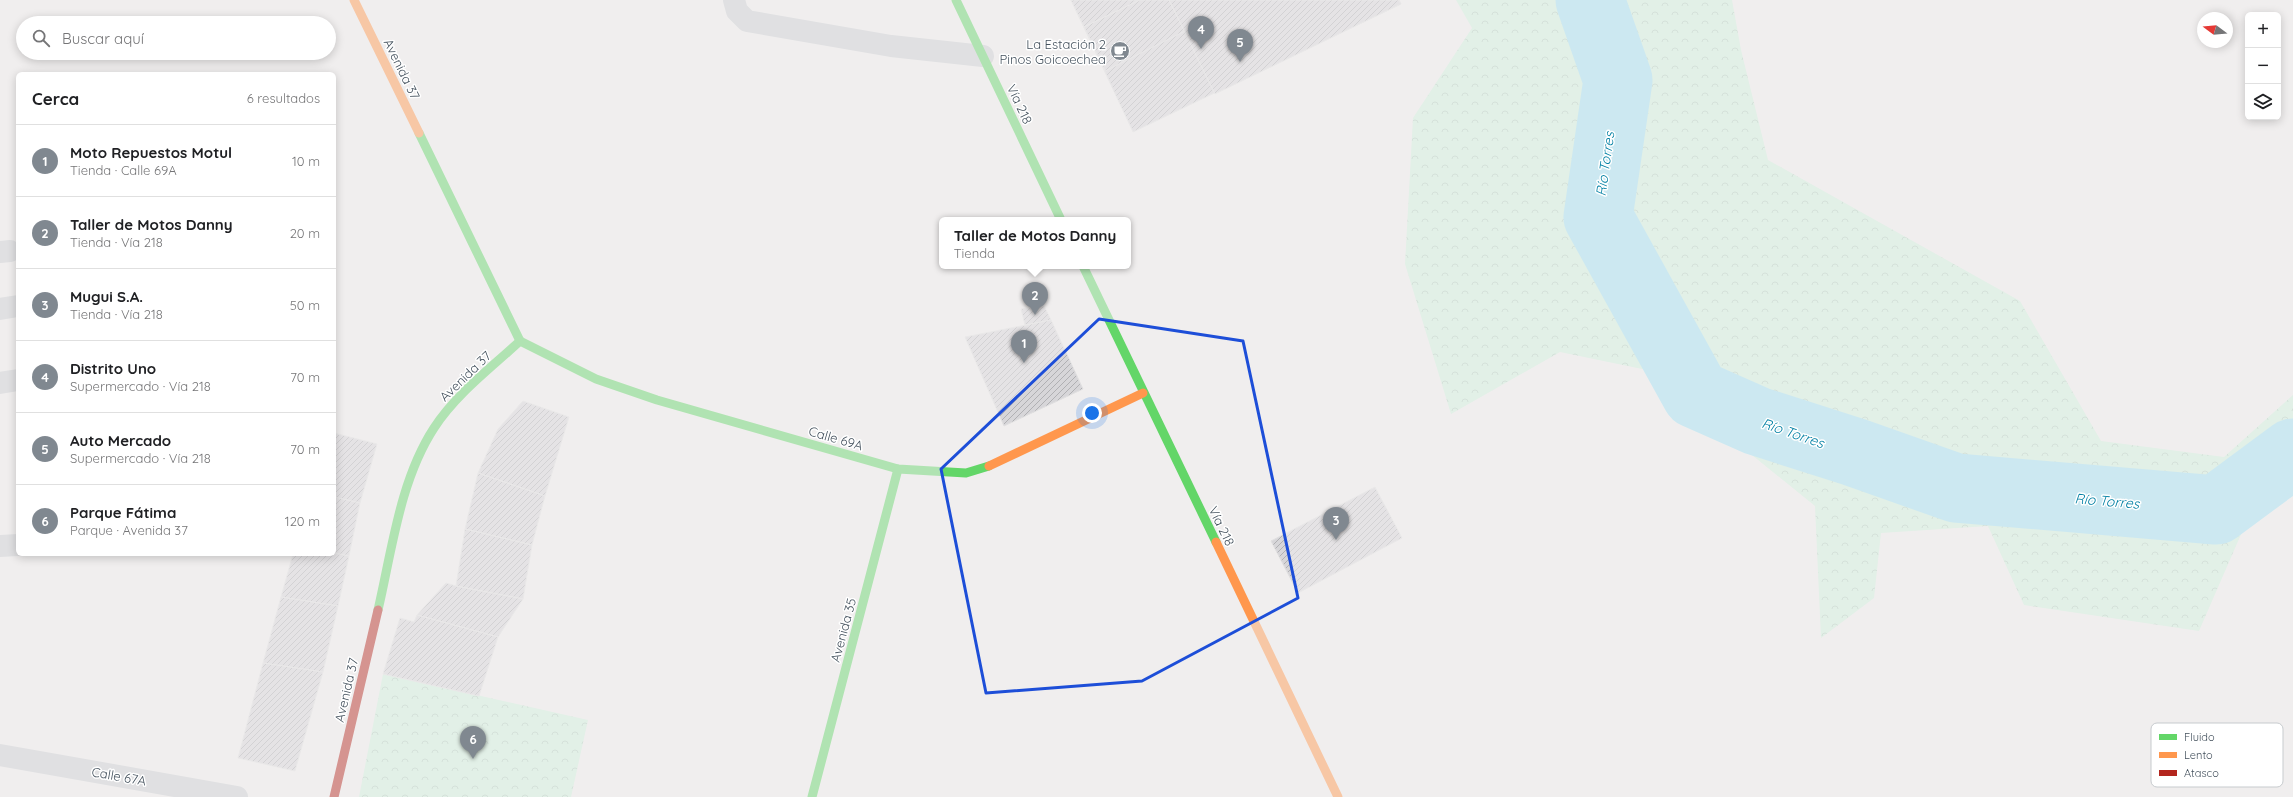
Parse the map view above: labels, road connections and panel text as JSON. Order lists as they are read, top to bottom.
{
  "streets": {
    "street": [
      "Avenida 37",
      "Vía 218",
      "Calle 69A",
      "Avenida 35",
      "Calle 67A"
    ]
  },
  "crossings": [
    ["Avenida 37", "Calle 69A"],
    ["Vía 218", "Calle 69A"],
    ["Calle 69A", "Avenida 35"]
  ],
  "water": ["Río Torres"],
  "places": {
    "cafe": ["La Estación 2 Pinos Goicoechea"]
  },
  "legend": ["Fluido", "Lento", "Atasco"],
  "north": "left",
  "page": {
    "map_buttons": ["+", "−"],
    "pins": [
      "4",
      "5",
      "2",
      "1",
      "3",
      "6"
    ],
    "search": "Buscar aquí",
    "heading": ["Cerca", "6 resultados"],
    "list": [
      {
        "mark": "1",
        "name": "Moto Repuestos Motul",
        "note": "Tienda · Calle 69A",
        "value": "10 m"
      },
      {
        "mark": "2",
        "name": "Taller de Motos Danny",
        "note": "Tienda · Vía 218",
        "value": "20 m"
      },
      {
        "mark": "3",
        "name": "Mugui S.A.",
        "note": "Tienda · Vía 218",
        "value": "50 m"
      },
      {
        "mark": "4",
        "name": "Distrito Uno",
        "note": "Supermercado · Vía 218",
        "value": "70 m"
      },
      {
        "mark": "5",
        "name": "Auto Mercado",
        "note": "Supermercado · Vía 218",
        "value": "70 m"
      },
      {
        "mark": "6",
        "name": "Parque Fátima",
        "note": "Parque · Avenida 37",
        "value": "120 m"
      }
    ],
    "popup": ["Taller de Motos Danny", "Tienda"]
  }
}
